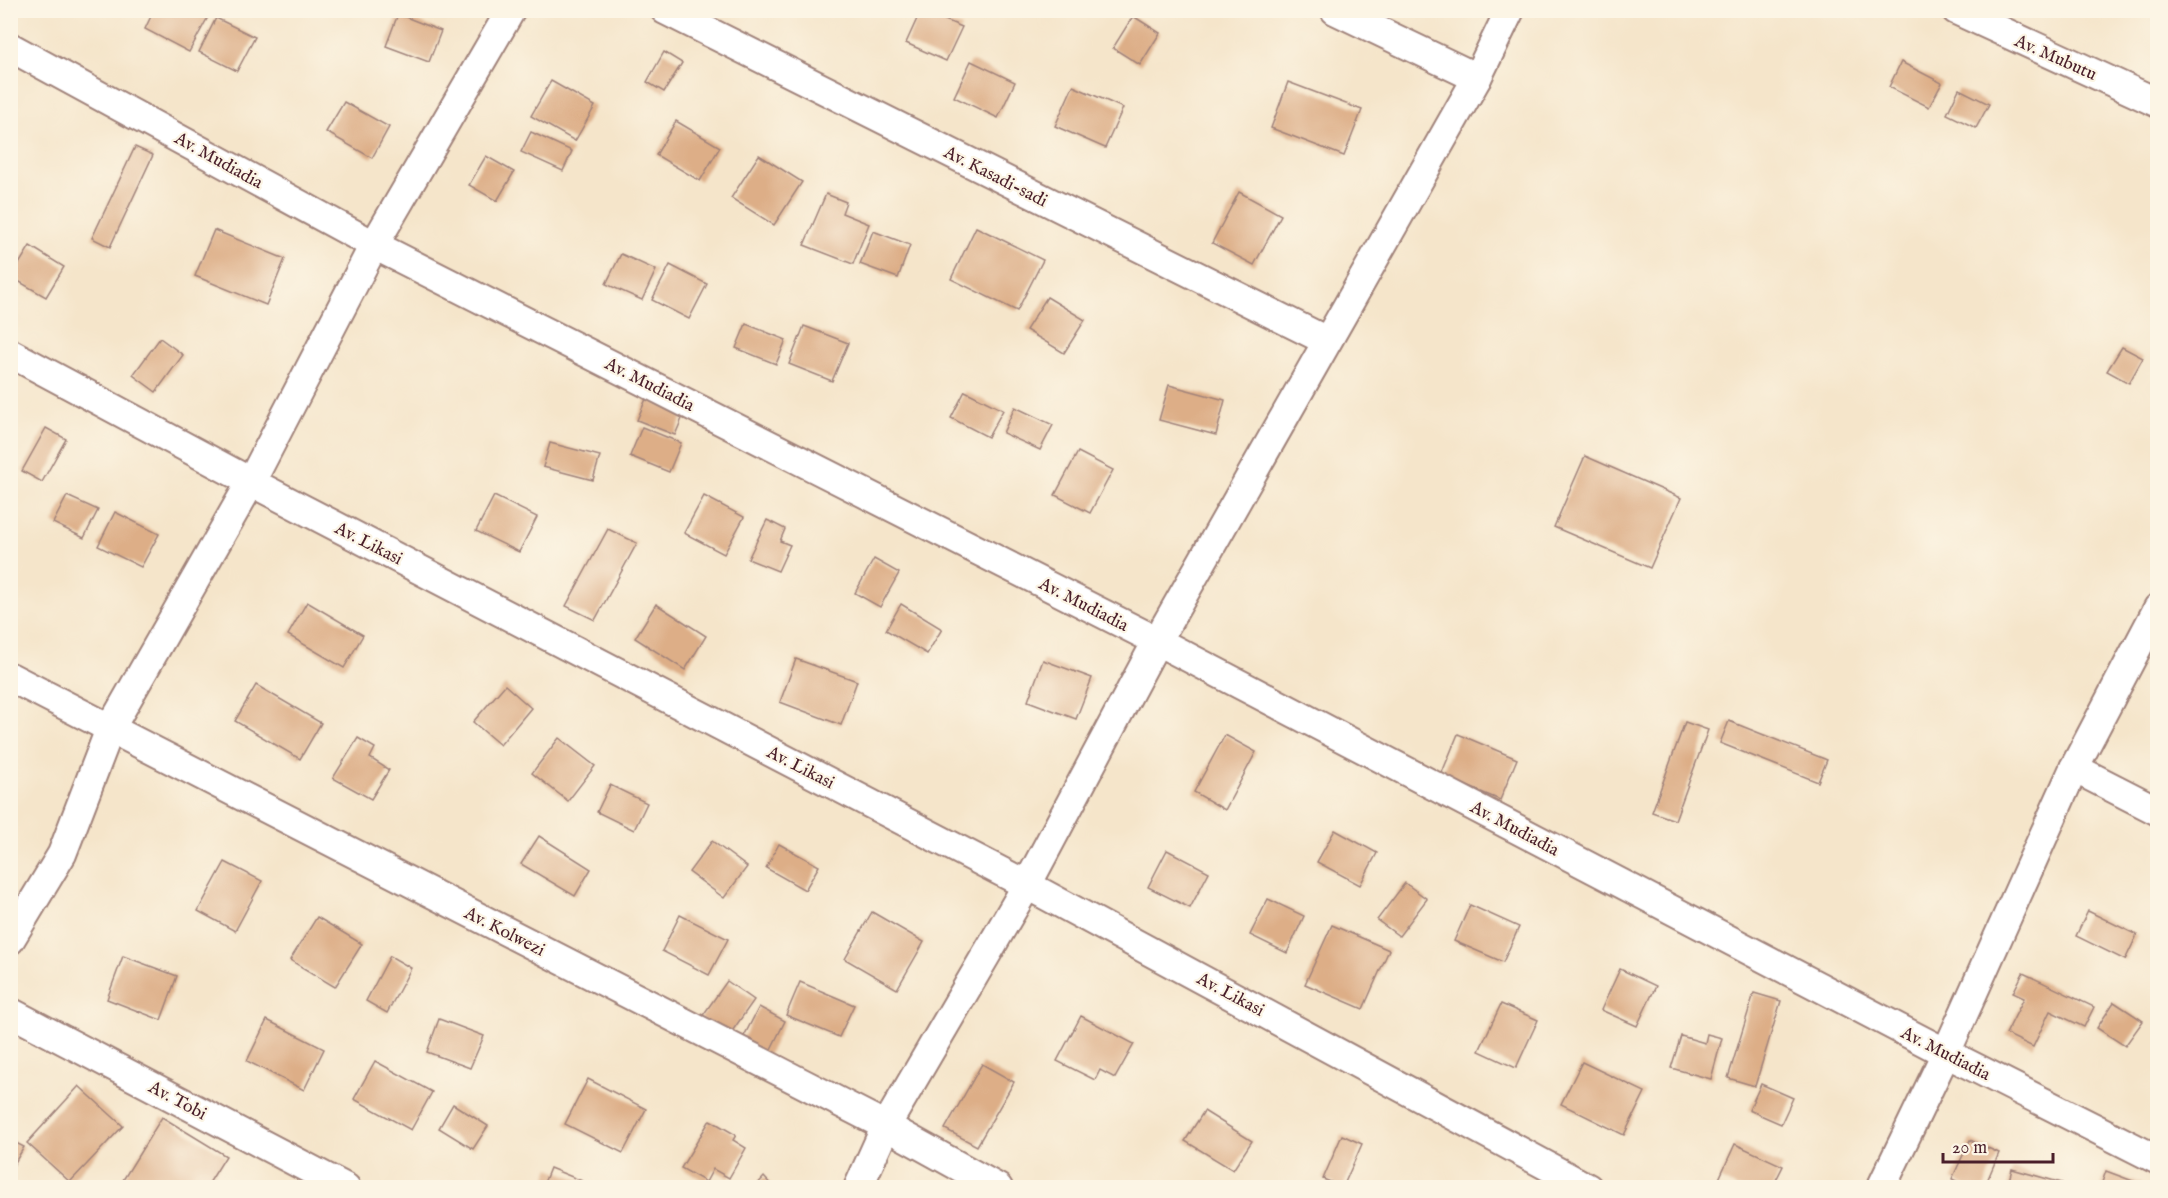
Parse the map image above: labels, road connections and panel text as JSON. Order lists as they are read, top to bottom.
{
  "streets": {
    "street": [
      "Av. Mubutu",
      "Av. Mudiadia",
      "Av. Kasadi-sadi",
      "Av. Likasi",
      "Av. Kolwezi",
      "Av. Tobi"
    ]
  },
  "scale_bar": "20 m"
}
